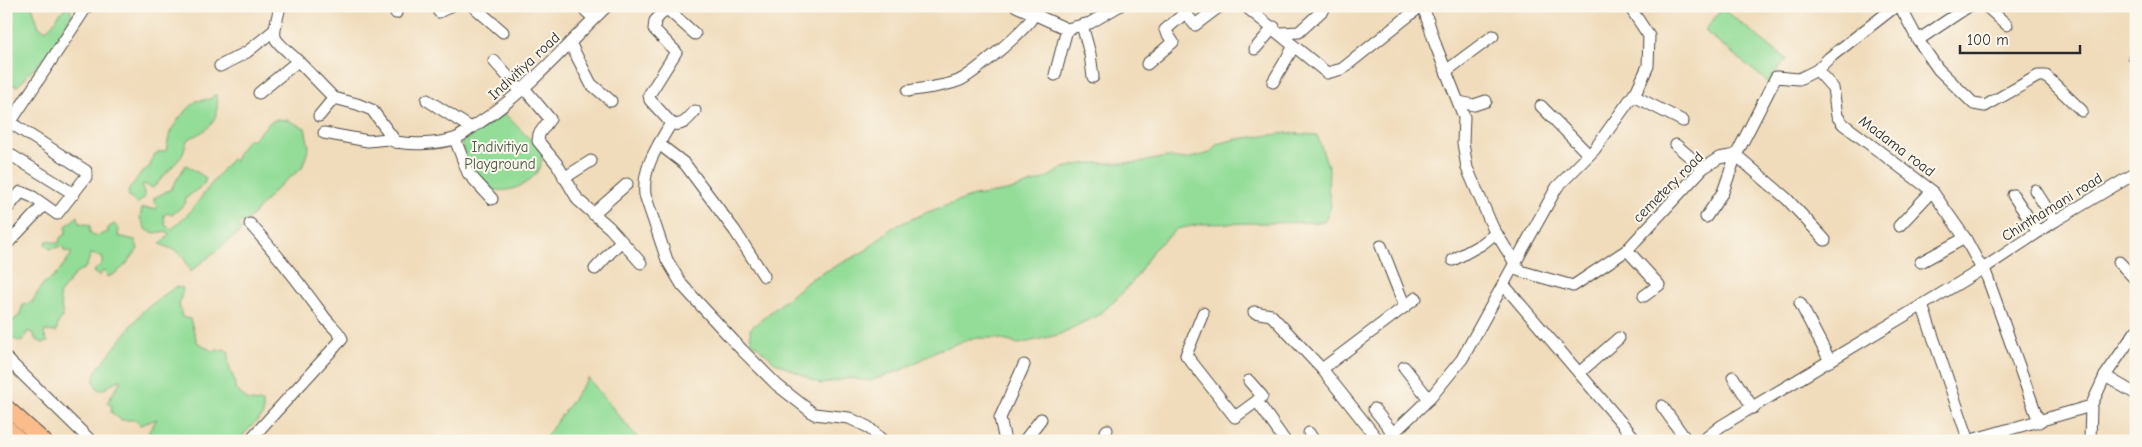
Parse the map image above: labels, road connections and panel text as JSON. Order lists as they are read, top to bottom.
{
  "streets": {
    "street": [
      "Indivitiya road",
      "Madama road",
      "cemetery road",
      "Chinthamani road"
    ]
  },
  "crossings": [
    ["Madama road", "Chinthamani road"]
  ],
  "parks": ["Indivitiya Playground"],
  "scale_bar": "100 m"
}
